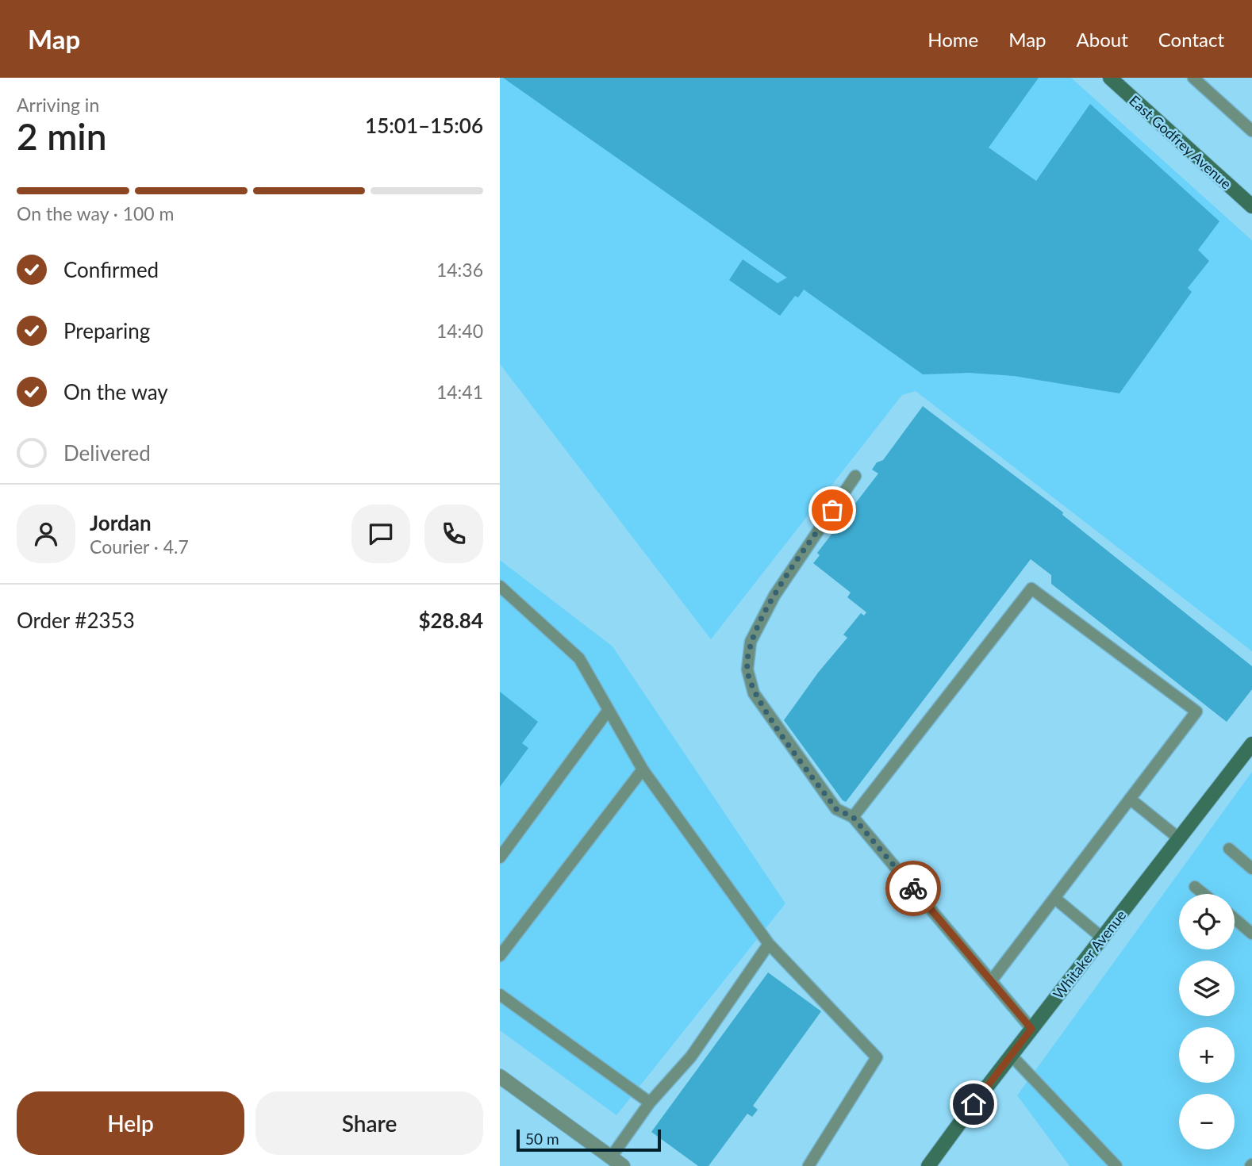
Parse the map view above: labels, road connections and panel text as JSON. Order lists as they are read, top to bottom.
{
  "streets": {
    "street": ["East Godfrey Avenue", "Whitaker Avenue"]
  },
  "scale_bar": "50 m",
  "page": {
    "header": "Map",
    "nav": [
      "Home",
      "Map",
      "About",
      "Contact"
    ],
    "heading": ["2 min", "Arriving in", "15:01–15:06"],
    "panel": [
      "Jordan",
      "Courier · 4.7",
      "Order #2353",
      "$28.84"
    ],
    "bar": "On the way · 100 m",
    "list": [
      ["Confirmed", "14:36"],
      ["Preparing", "14:40"],
      ["On the way", "14:41"],
      "Delivered"
    ],
    "map_buttons": ["+", "−"],
    "buttons": ["Help", "Share"],
    "scale": "50 m"
  }
}
